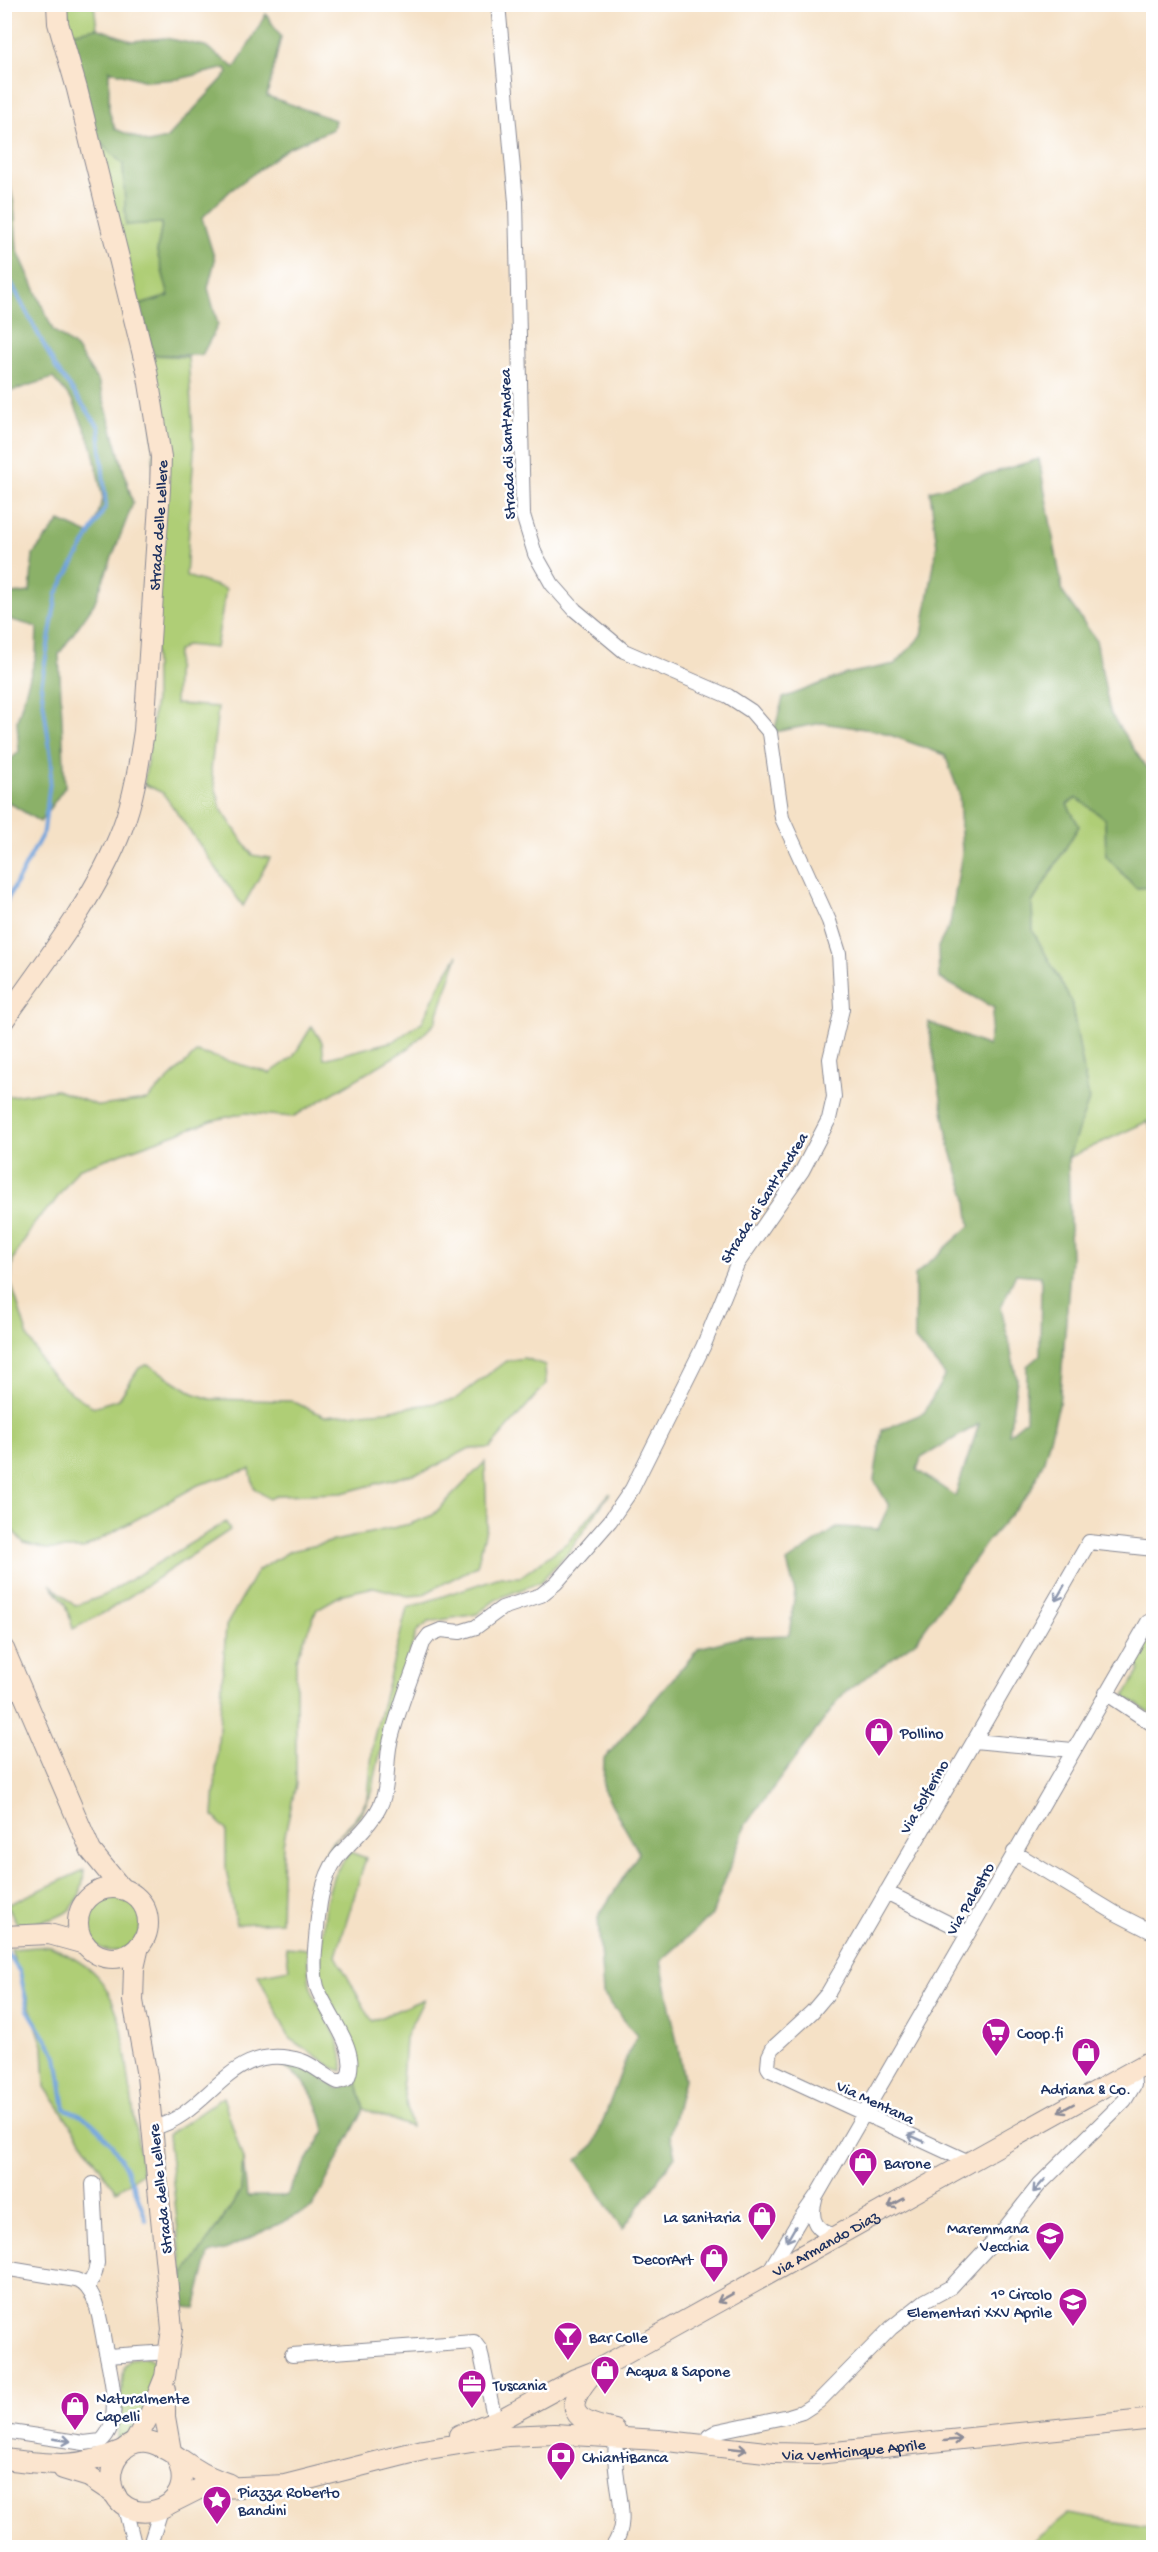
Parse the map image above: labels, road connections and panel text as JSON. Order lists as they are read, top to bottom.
{
  "streets": {
    "main road": ["Strada delle Lellere", "Via Armando Diaz", "Via Venticinque Aprile"],
    "street": [
      "Strada di Sant'Andrea",
      "Via Solferino",
      "Via Palestro",
      "Via Mentana"
    ]
  },
  "crossings": [
    ["Strada di Sant'Andrea", "Strada delle Lellere"],
    ["Strada delle Lellere", "Via Armando Diaz"],
    ["Via Solferino", "Via Mentana"],
    ["Via Palestro", "Via Mentana"],
    ["Via Palestro", "Via Armando Diaz"],
    ["Via Mentana", "Via Armando Diaz"],
    ["Via Armando Diaz", "Via Venticinque Aprile"]
  ],
  "one_way": ["Via Mentana", "Via Armando Diaz", "Via Venticinque Aprile"],
  "places": {
    "shop": [
      "Pollino",
      "Adriana & Co.",
      "Barone",
      "La sanitaria",
      "DecorArt",
      "Acqua & Sapone",
      "Naturalmente Capelli"
    ],
    "supermarket": ["Coop.fi"],
    "school or university": ["Maremmana Vecchia", "1° Circolo Elementari XXV Aprile"],
    "bar": ["Bar Colle"],
    "office": ["Tuscania"],
    "bank": ["ChiantiBanca"],
    "place": ["Piazza Roberto Bandini"]
  }
}
